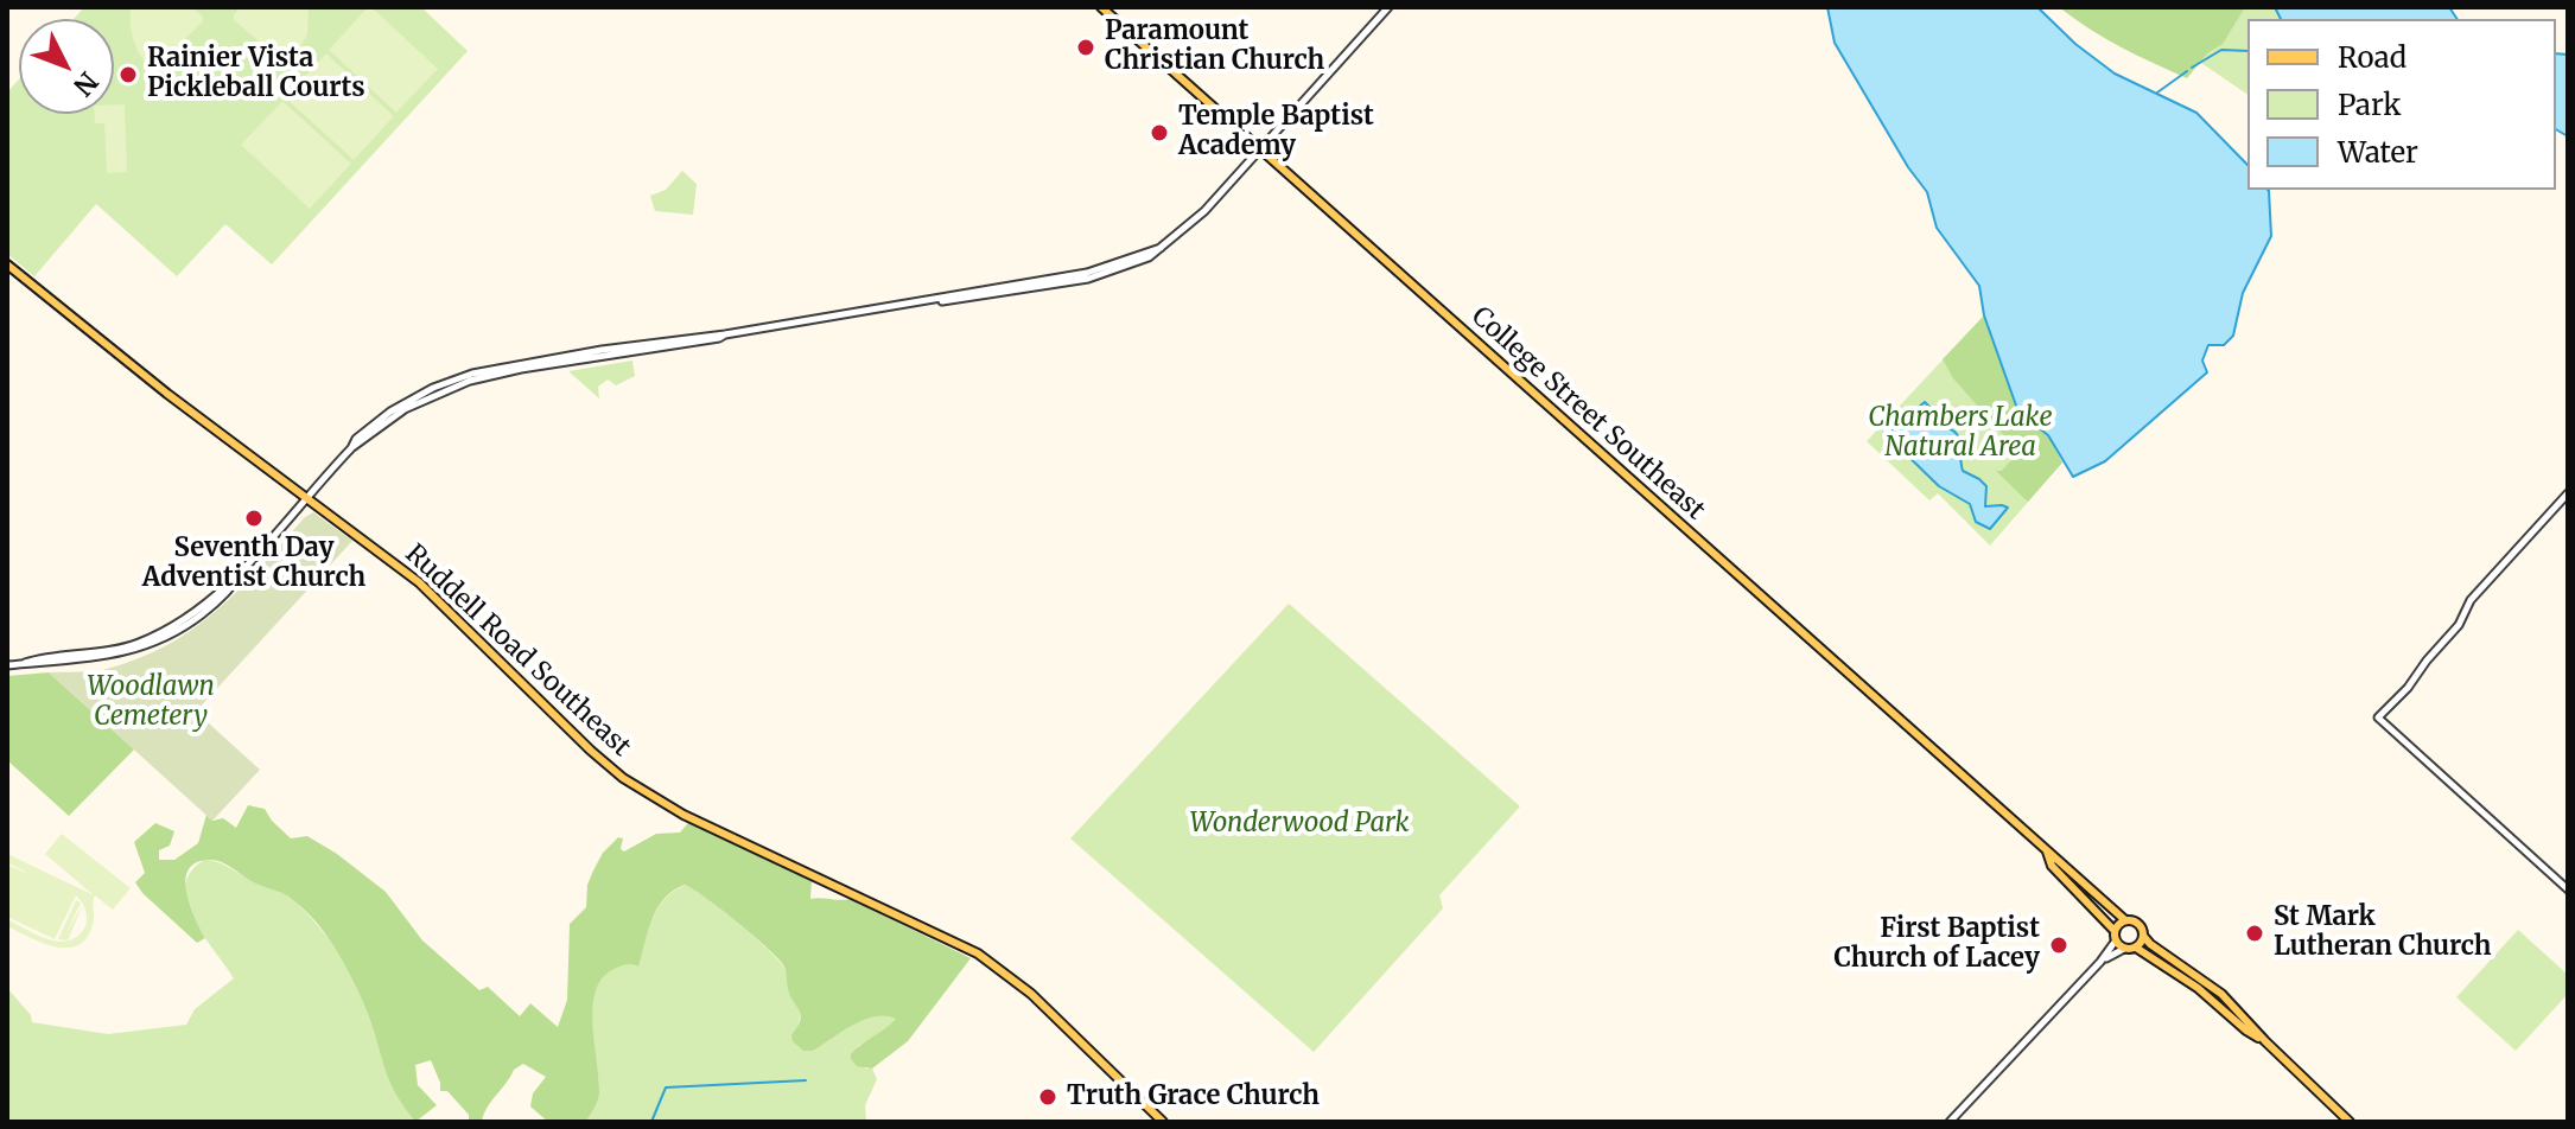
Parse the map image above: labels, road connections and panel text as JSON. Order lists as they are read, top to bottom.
{
  "streets": {
    "main road": ["College Street Southeast", "Ruddell Road Southeast"]
  },
  "parks": ["Chambers Lake Natural Area", "Woodlawn Cemetery", "Wonderwood Park"],
  "places": [
    "Paramount Christian Church",
    "Rainier Vista Pickleball Courts",
    "Temple Baptist Academy",
    "Seventh Day Adventist Church",
    "St Mark Lutheran Church",
    "First Baptist Church of Lacey",
    "Truth Grace Church"
  ],
  "legend": ["Road", "Park", "Water"],
  "north": "bottom right"
}
